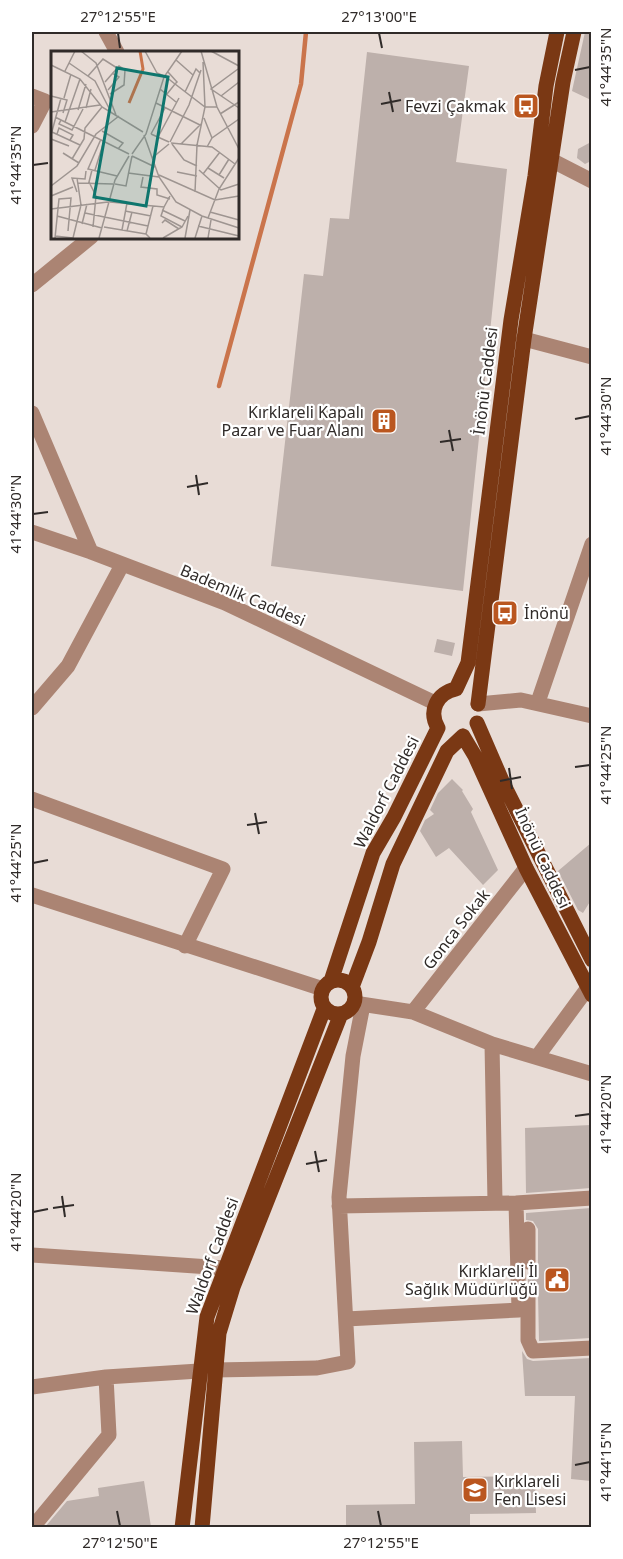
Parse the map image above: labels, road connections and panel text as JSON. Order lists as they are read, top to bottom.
{
  "streets": {
    "main road": ["İnönü Caddesi", "Waldorf Caddesi"],
    "street": ["Bademlik Caddesi", "Gonca Sokak"]
  },
  "crossings": [
    ["İnönü Caddesi", "Bademlik Caddesi"],
    ["İnönü Caddesi", "Waldorf Caddesi"],
    ["İnönü Caddesi", "Gonca Sokak"],
    ["Bademlik Caddesi", "Waldorf Caddesi"]
  ],
  "places": {
    "bus stop": ["Fevzi Çakmak", "İnönü"],
    "building": ["Kırklareli Kapalı Pazar ve Fuar Alanı"],
    "public building": ["Kırklareli İl Sağlık Müdürlüğü"],
    "school or university": ["Kırklareli Fen Lisesi"]
  },
  "coordinates": [
    "27°12'55\"E",
    "27°13'00\"E",
    "41°44'35\"N",
    "41°44'30\"N",
    "41°44'25\"N",
    "41°44'20\"N",
    "41°44'15\"N",
    "27°12'50\"E"
  ]
}
